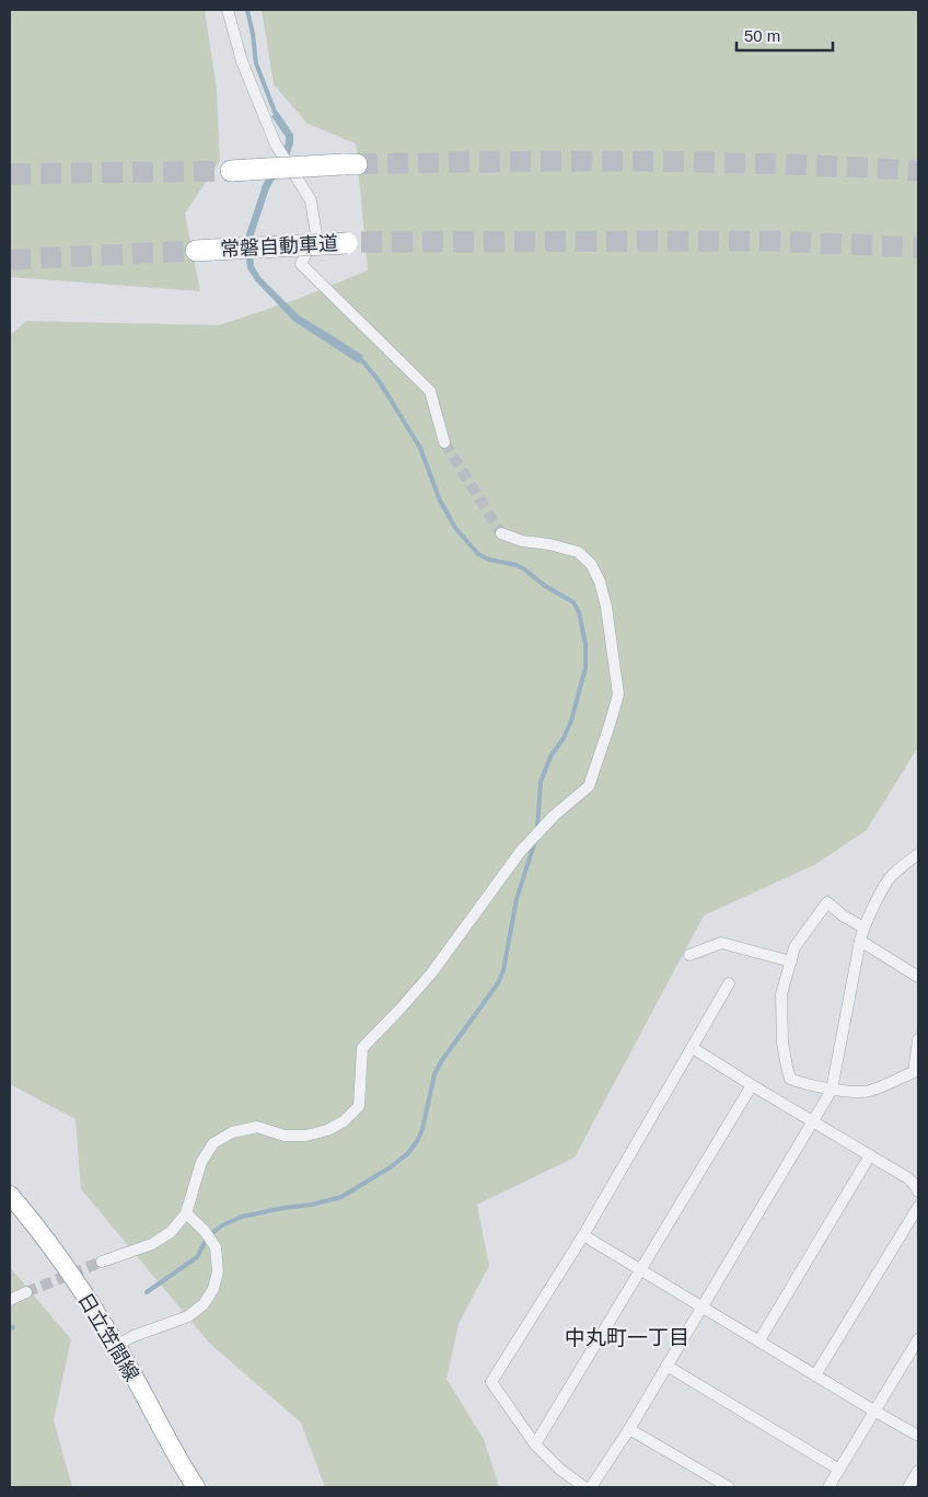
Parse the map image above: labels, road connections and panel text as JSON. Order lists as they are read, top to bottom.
{
  "streets": {
    "highway": ["常磐自動車道"],
    "main road": ["日立笠間線"]
  },
  "districts": ["中丸町一丁目"],
  "scale_bar": "50 m"
}
